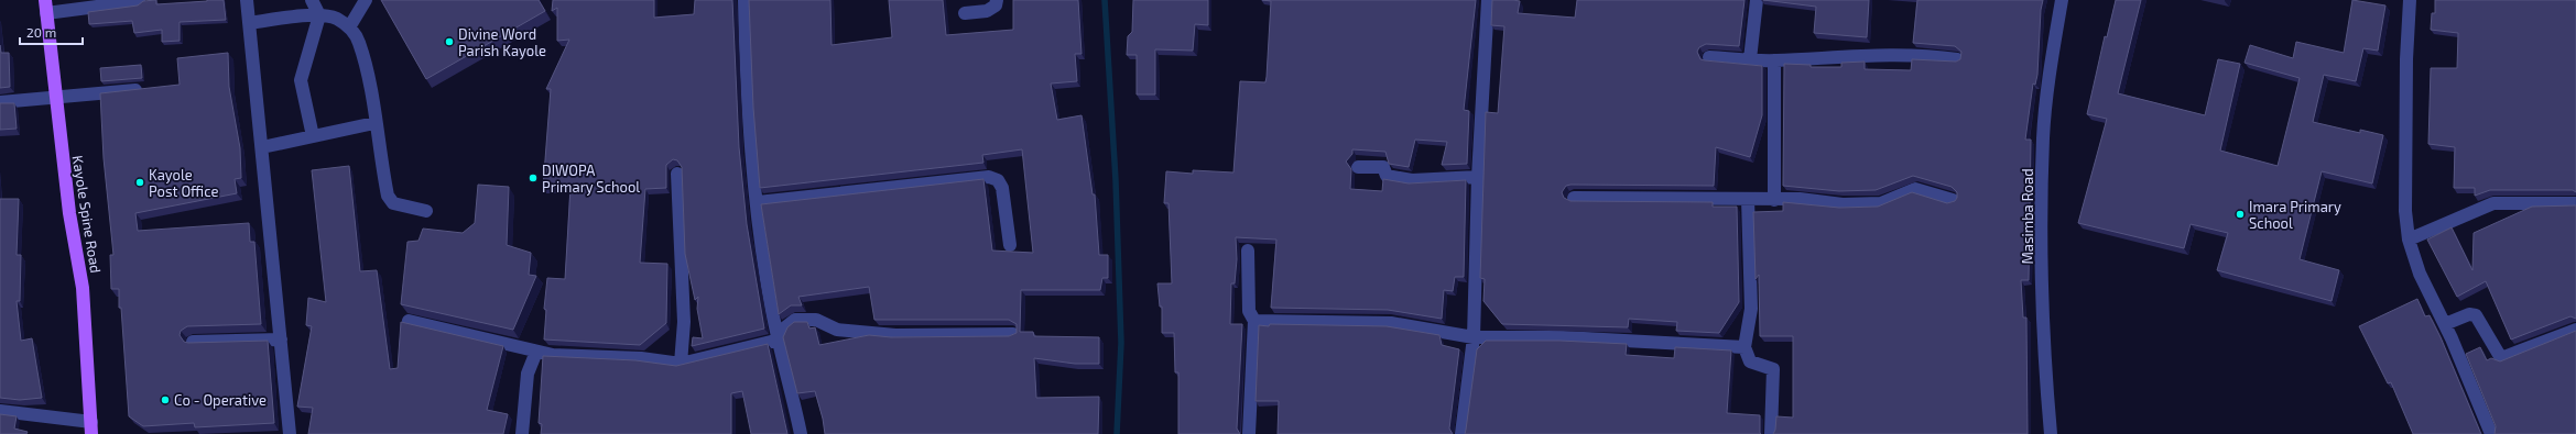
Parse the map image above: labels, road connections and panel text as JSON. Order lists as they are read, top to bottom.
{
  "streets": {
    "main road": ["Kayole Spine Road"],
    "street": ["Masimba Road"]
  },
  "places": [
    "Divine Word Parish Kayole",
    "DIWOPA Primary School",
    "Kayole Post Office",
    "Imara Primary School",
    "Co - Operative"
  ],
  "scale_bar": "20 m"
}
